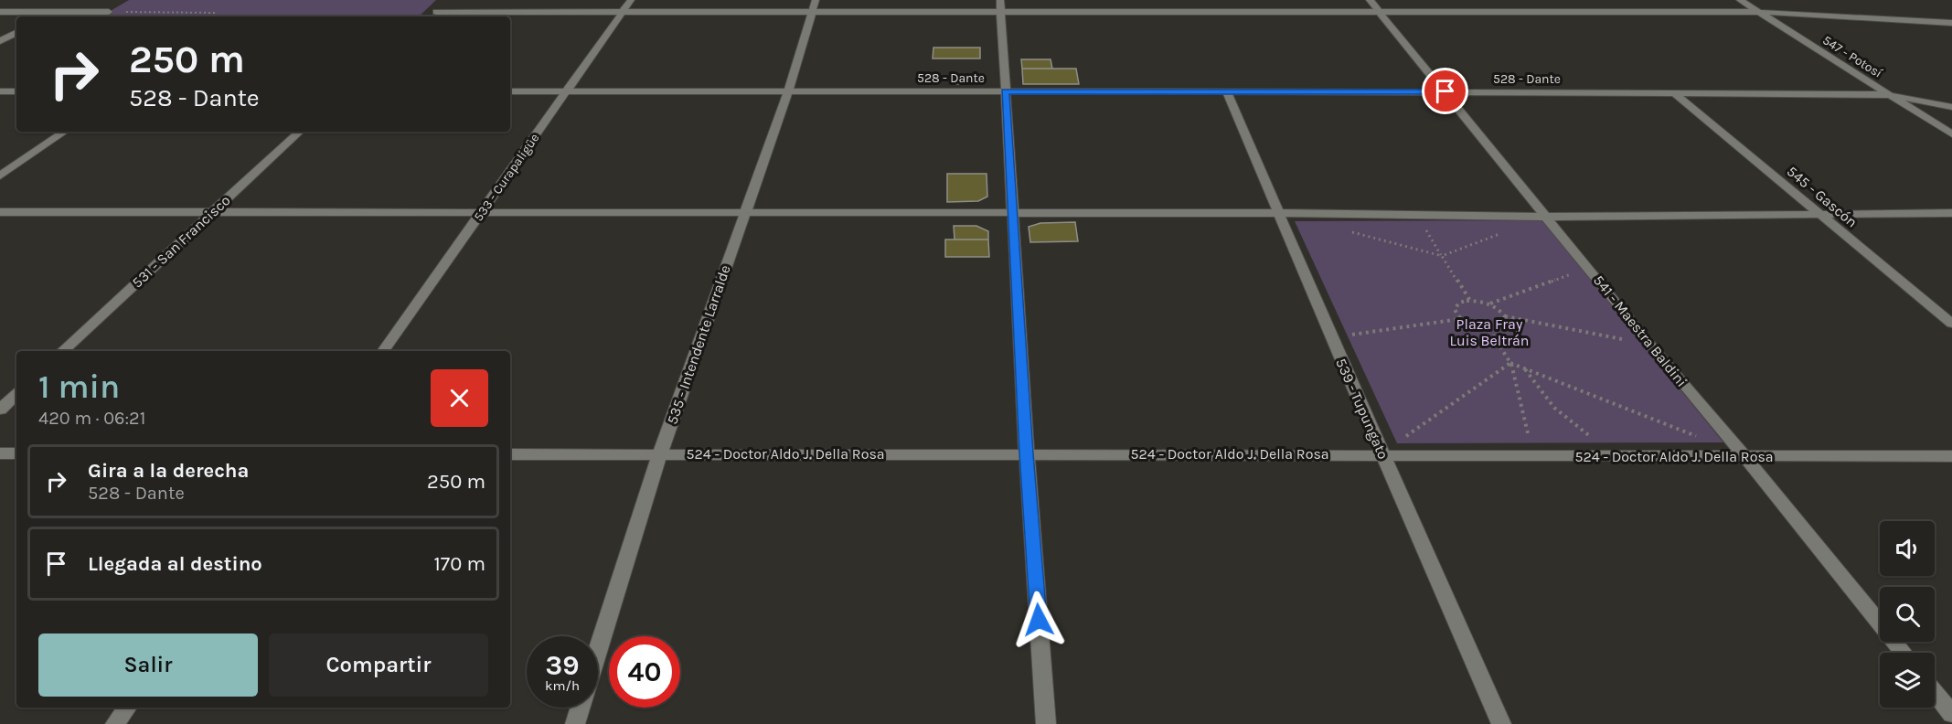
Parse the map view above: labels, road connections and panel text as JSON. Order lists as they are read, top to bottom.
{
  "streets": {
    "street": [
      "547 - Potosí",
      "528 - Dante",
      "533 - Curapaligüe",
      "545 - Gascón",
      "531 - San Francisco",
      "541 - Maestra Baldini",
      "535 - Intendente Larralde",
      "539 - Tupungato",
      "524 - Doctor Aldo J. Della Rosa"
    ]
  },
  "crossings": [
    ["547 - Potosí", "528 - Dante"],
    ["528 - Dante", "533 - Curapaligüe"],
    ["528 - Dante", "545 - Gascón"],
    ["528 - Dante", "541 - Maestra Baldini"],
    ["528 - Dante", "535 - Intendente Larralde"],
    ["528 - Dante", "539 - Tupungato"],
    ["541 - Maestra Baldini", "524 - Doctor Aldo J. Della Rosa"],
    ["535 - Intendente Larralde", "524 - Doctor Aldo J. Della Rosa"],
    ["539 - Tupungato", "524 - Doctor Aldo J. Della Rosa"]
  ],
  "parks": ["Plaza Fray Luis Beltrán"],
  "page": {
    "turn": ["250 m", "528 - Dante"],
    "heading": ["1 min", "420 m · 06:21"],
    "list": [
      {
        "name": "Gira a la derecha",
        "note": "528 - Dante",
        "value": "250 m"
      },
      {
        "name": "Llegada al destino",
        "value": "170 m"
      }
    ],
    "buttons": ["Salir", "Compartir"],
    "speed": "39 km/h",
    "limit": "40"
  }
}
